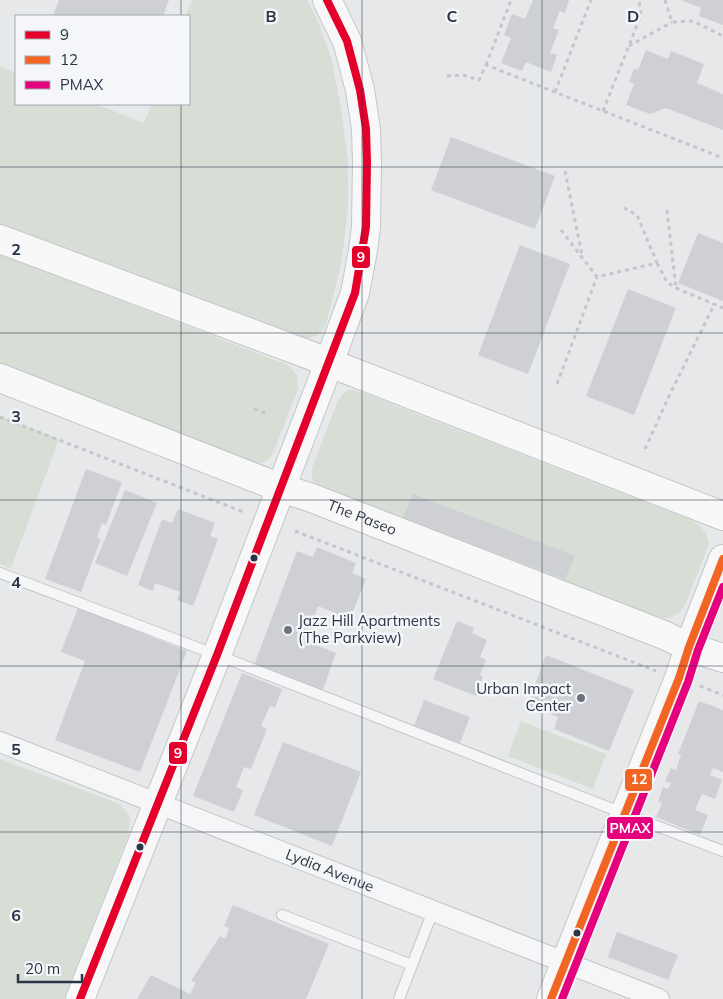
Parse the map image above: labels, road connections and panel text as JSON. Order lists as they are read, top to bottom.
{
  "streets": {
    "main road": ["The Paseo"],
    "street": ["Lydia Avenue"]
  },
  "places": ["Jazz Hill Apartments (The Parkview)", "Urban Impact Center"],
  "lines": ["transit line 9", "transit line 12", "transit line PMAX"],
  "legend": ["9", "12", "PMAX"],
  "scale_bar": "20 m",
  "grid": {
    "columns": ["B", "C", "D"],
    "rows": [
      "2",
      "3",
      "4",
      "5",
      "6"
    ]
  }
}
